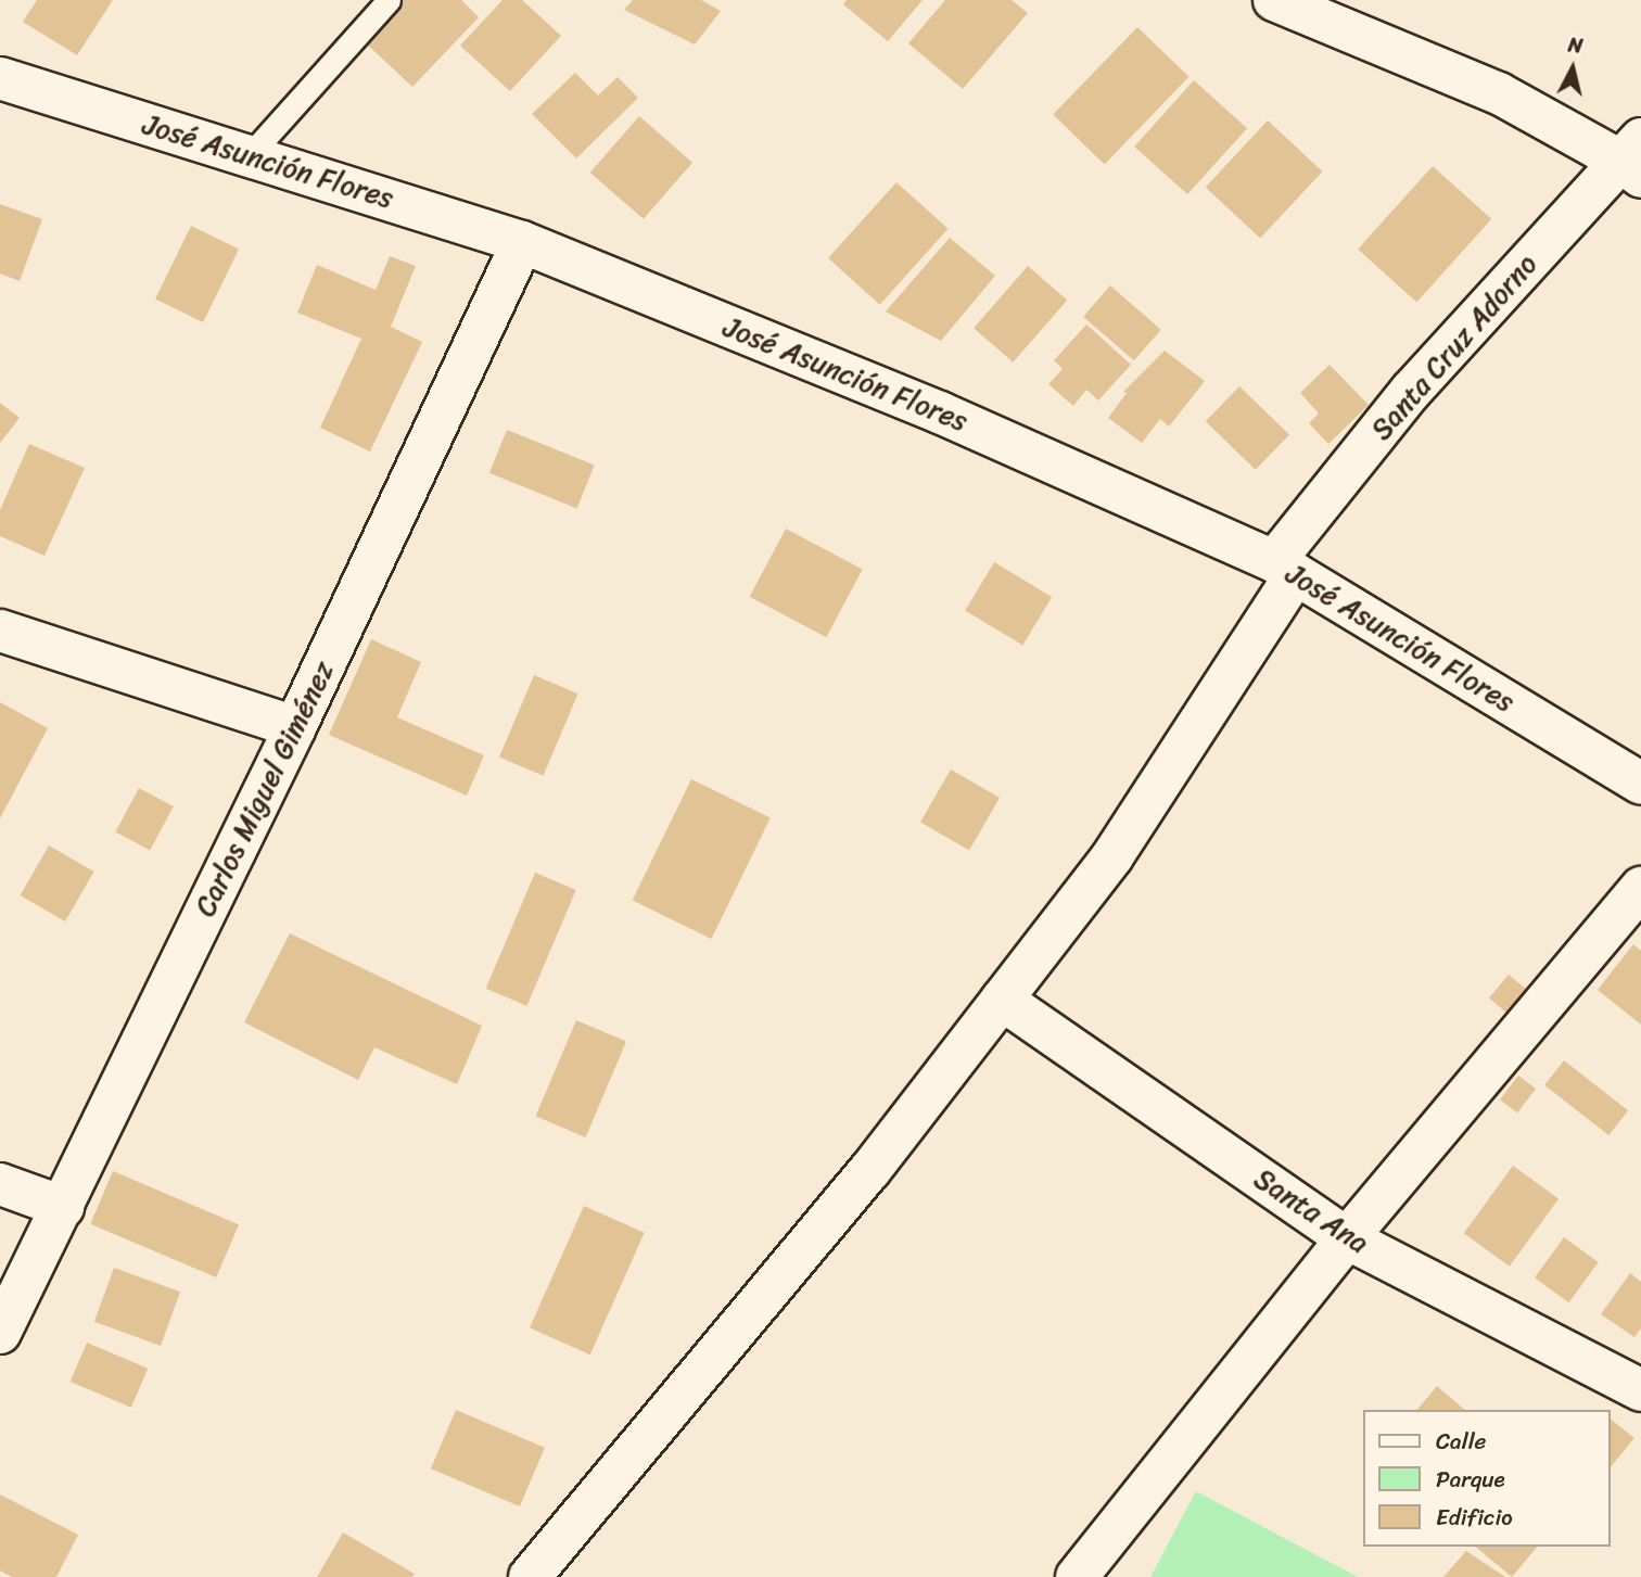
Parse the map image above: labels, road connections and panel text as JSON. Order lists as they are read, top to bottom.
{
  "streets": {
    "street": [
      "José Asunción Flores",
      "Santa Cruz Adorno",
      "Carlos Miguel Giménez",
      "Santa Ana"
    ]
  },
  "crossings": [
    ["José Asunción Flores", "Santa Cruz Adorno"],
    ["José Asunción Flores", "Carlos Miguel Giménez"],
    ["Santa Cruz Adorno", "Santa Ana"]
  ],
  "legend": ["Calle", "Parque", "Edificio"],
  "north": "top"
}
